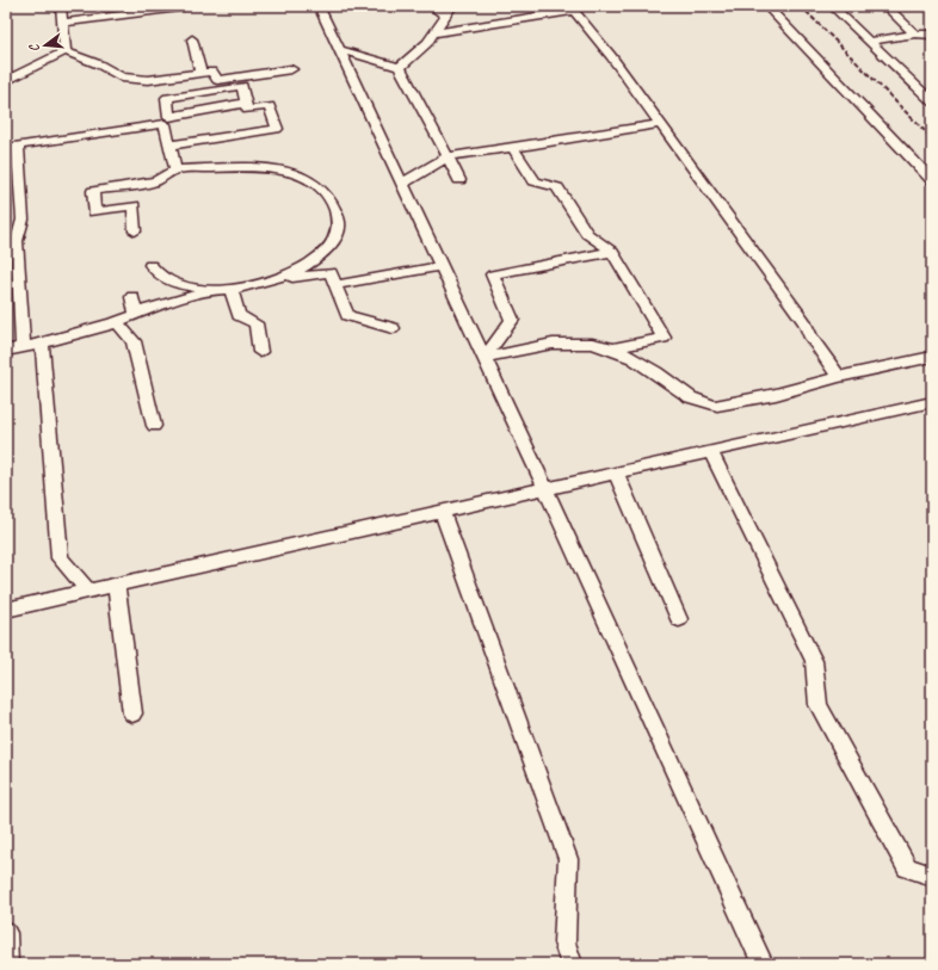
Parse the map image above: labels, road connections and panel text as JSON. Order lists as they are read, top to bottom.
{
  "north": "left"
}
